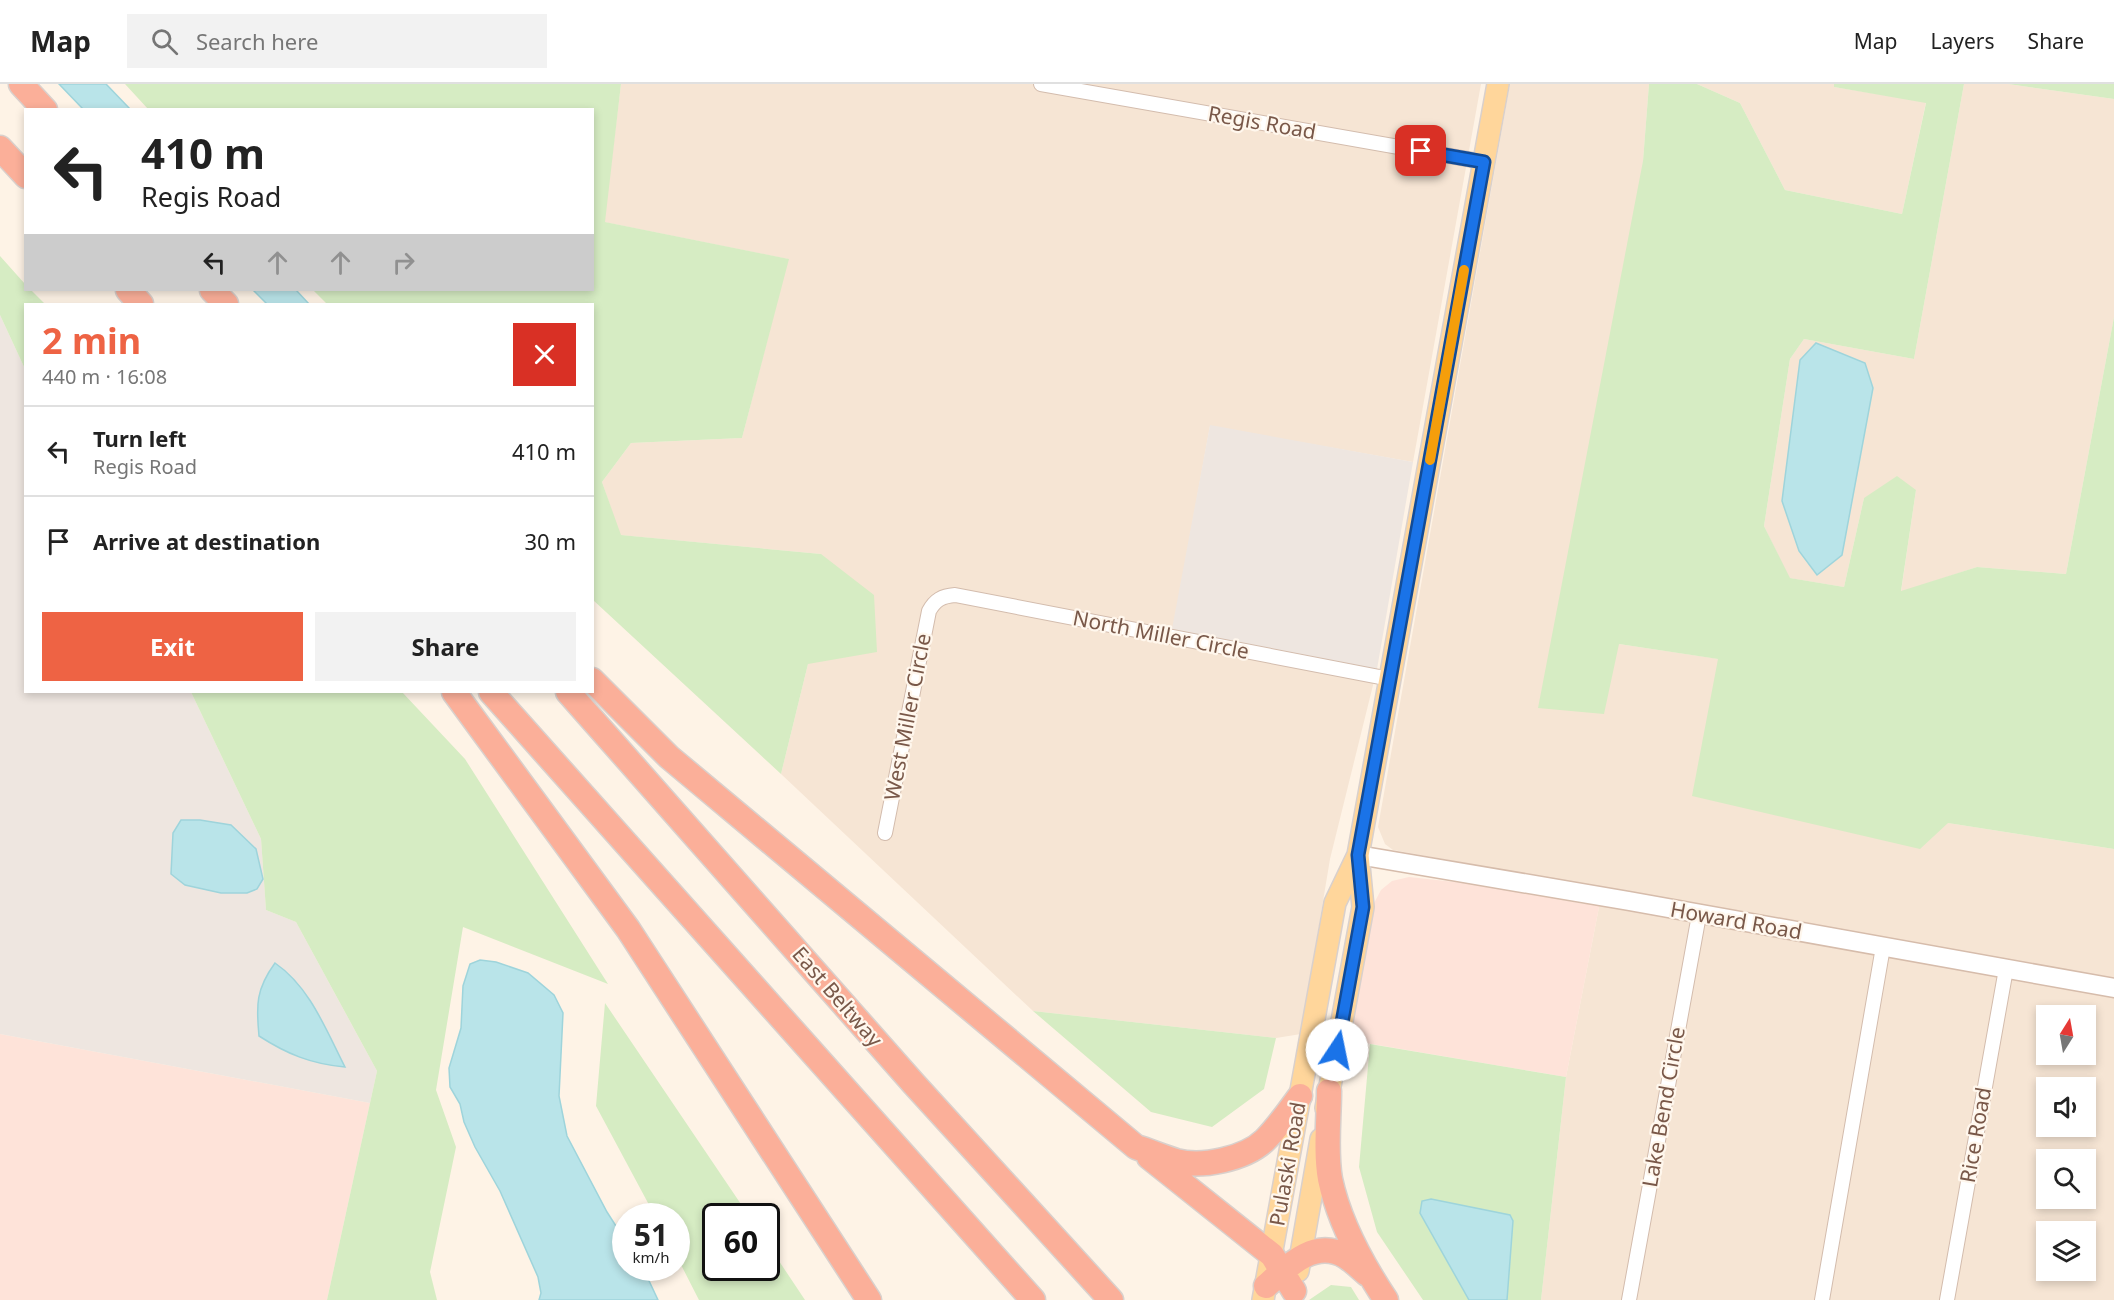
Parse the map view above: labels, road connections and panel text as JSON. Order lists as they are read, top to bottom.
{
  "streets": {
    "highway": ["East Beltway"],
    "main road": ["Pulaski Road"],
    "street": [
      "Regis Road",
      "North Miller Circle",
      "West Miller Circle",
      "Howard Road",
      "Lake Bend Circle",
      "Rice Road"
    ]
  },
  "crossings": [
    ["Regis Road", "Pulaski Road"],
    ["North Miller Circle", "West Miller Circle"],
    ["North Miller Circle", "Pulaski Road"],
    ["Howard Road", "Lake Bend Circle"],
    ["Howard Road", "Rice Road"],
    ["Howard Road", "Pulaski Road"]
  ],
  "north": "top",
  "page": {
    "header": "Map",
    "search": "Search here",
    "nav": ["Map", "Layers", "Share"],
    "turn": ["410 m", "Regis Road"],
    "heading": ["2 min", "440 m · 16:08"],
    "list": [
      {
        "name": "Turn left",
        "note": "Regis Road",
        "value": "410 m"
      },
      {
        "name": "Arrive at destination",
        "value": "30 m"
      }
    ],
    "buttons": ["Exit", "Share"],
    "speed": "51 km/h",
    "limit": "60"
  }
}
